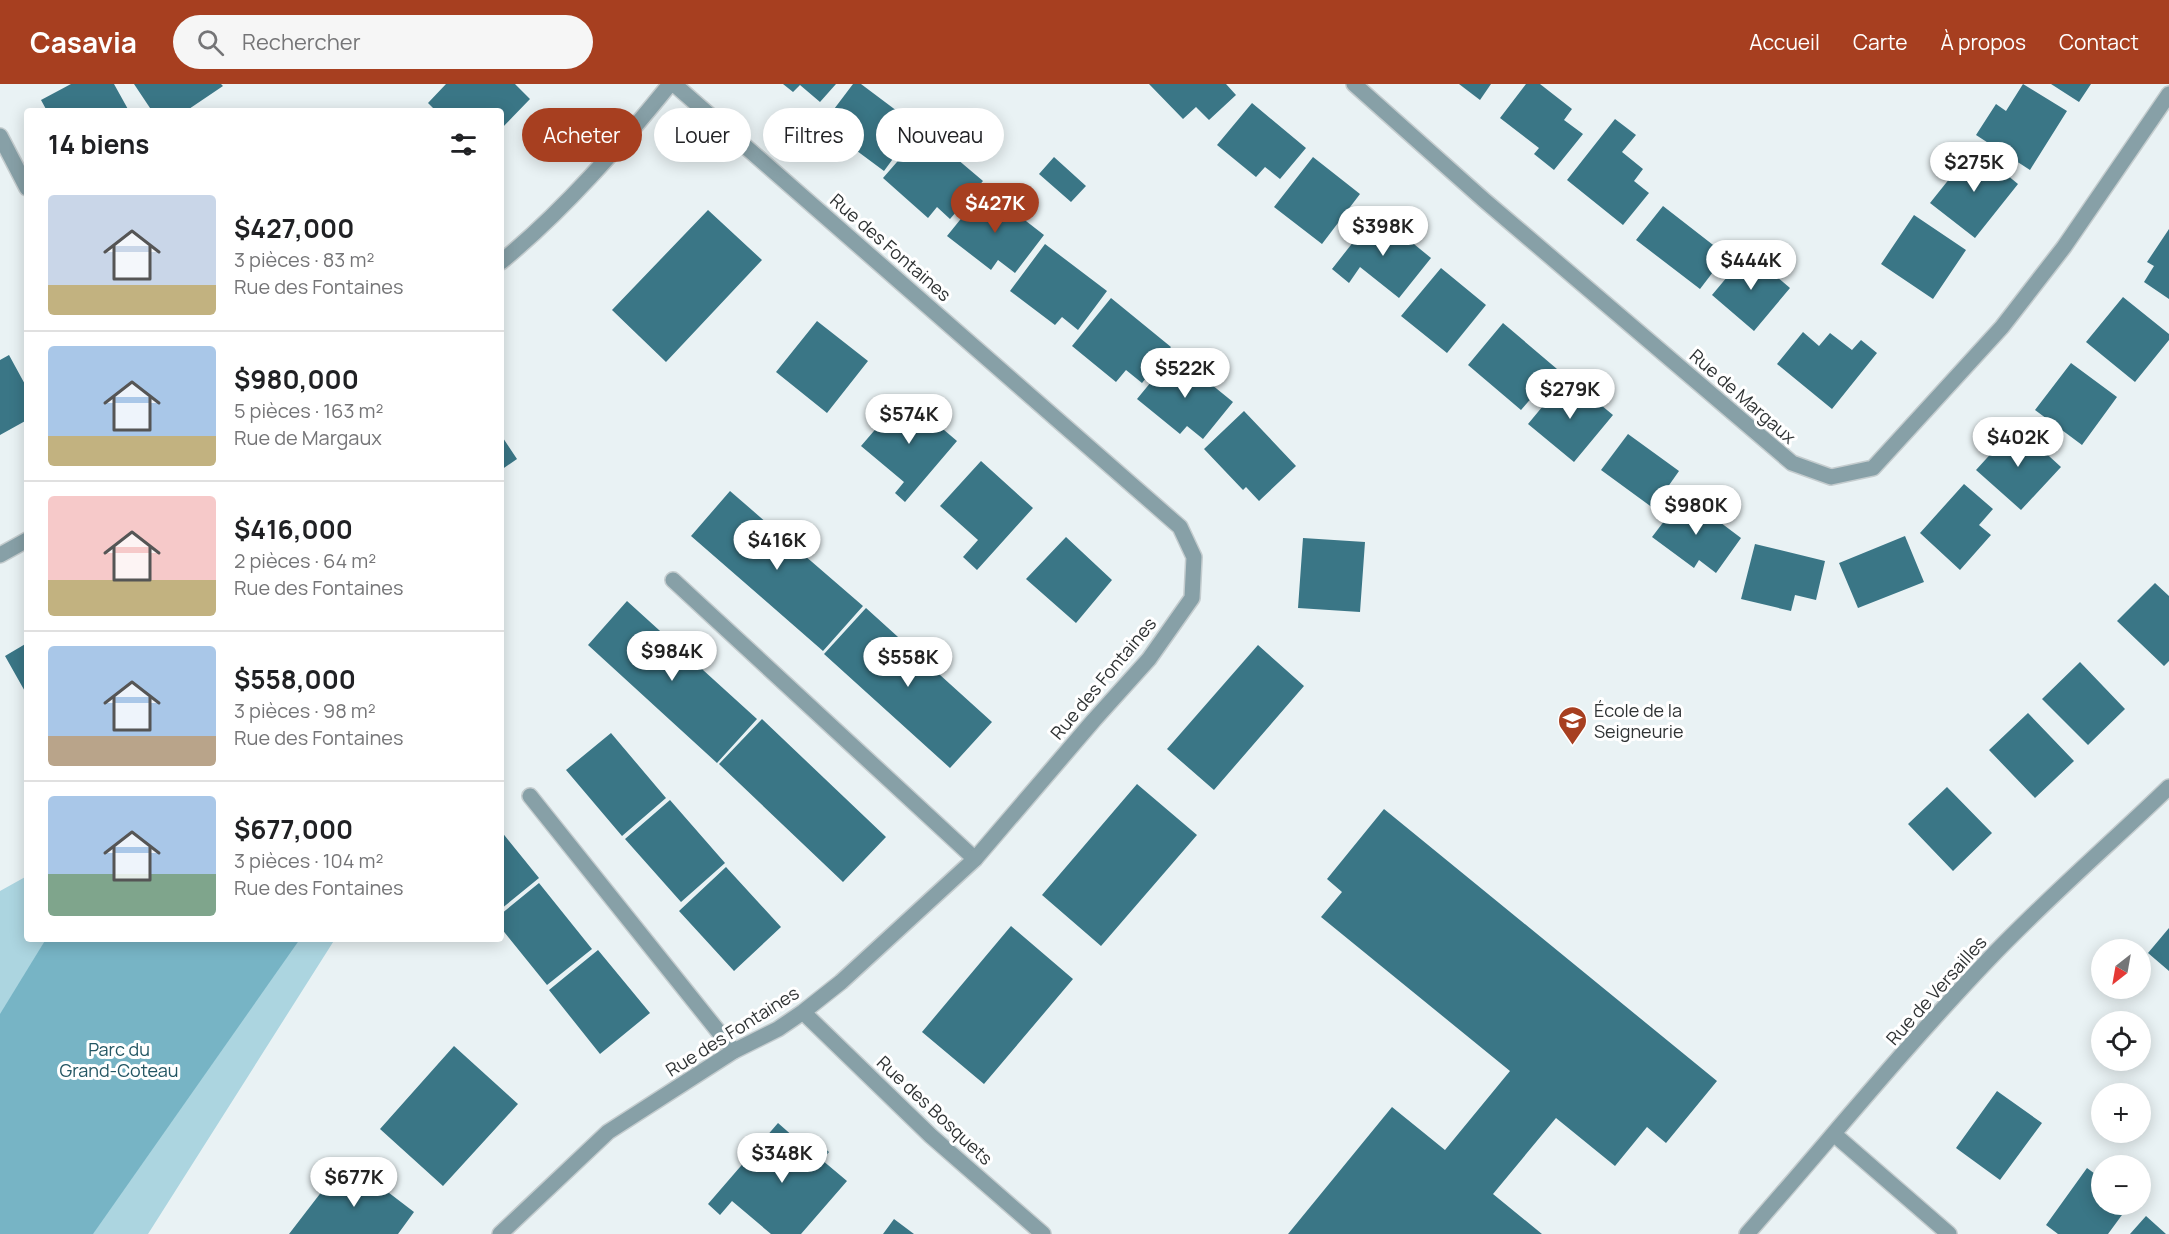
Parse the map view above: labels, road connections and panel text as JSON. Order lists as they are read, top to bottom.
{
  "streets": {
    "street": [
      "Rue des Fontaines",
      "Rue de Margaux",
      "Rue de Versailles",
      "Rue des Bosquets"
    ]
  },
  "crossings": [
    ["Rue des Fontaines", "Rue des Bosquets"]
  ],
  "parks": ["Parc du Grand-Coteau"],
  "places": {
    "school or university": ["École de la Seigneurie"]
  },
  "north": "bottom left",
  "page": {
    "header": "Casavia",
    "search": "Rechercher",
    "nav": [
      "Accueil",
      "Carte",
      "À propos",
      "Contact"
    ],
    "chip": [
      "Acheter",
      "Louer",
      "Filtres",
      "Nouveau"
    ],
    "heading": "14 biens",
    "price": [
      "$275K",
      "$427K",
      "$398K",
      "$444K",
      "$522K",
      "$279K",
      "$574K",
      "$402K",
      "$980K",
      "$416K",
      "$984K",
      "$558K",
      "$348K",
      "$677K"
    ],
    "list": [
      {
        "name": "$427,000",
        "note": "3 pièces · 83 m² · Rue des Fontaines"
      },
      {
        "name": "$980,000",
        "note": "5 pièces · 163 m² · Rue de Margaux"
      },
      {
        "name": "$416,000",
        "note": "2 pièces · 64 m² · Rue des Fontaines"
      },
      {
        "name": "$558,000",
        "note": "3 pièces · 98 m² · Rue des Fontaines"
      },
      {
        "name": "$677,000",
        "note": "3 pièces · 104 m² · Rue des Fontaines"
      }
    ],
    "map_buttons": ["+", "−"]
  }
}
